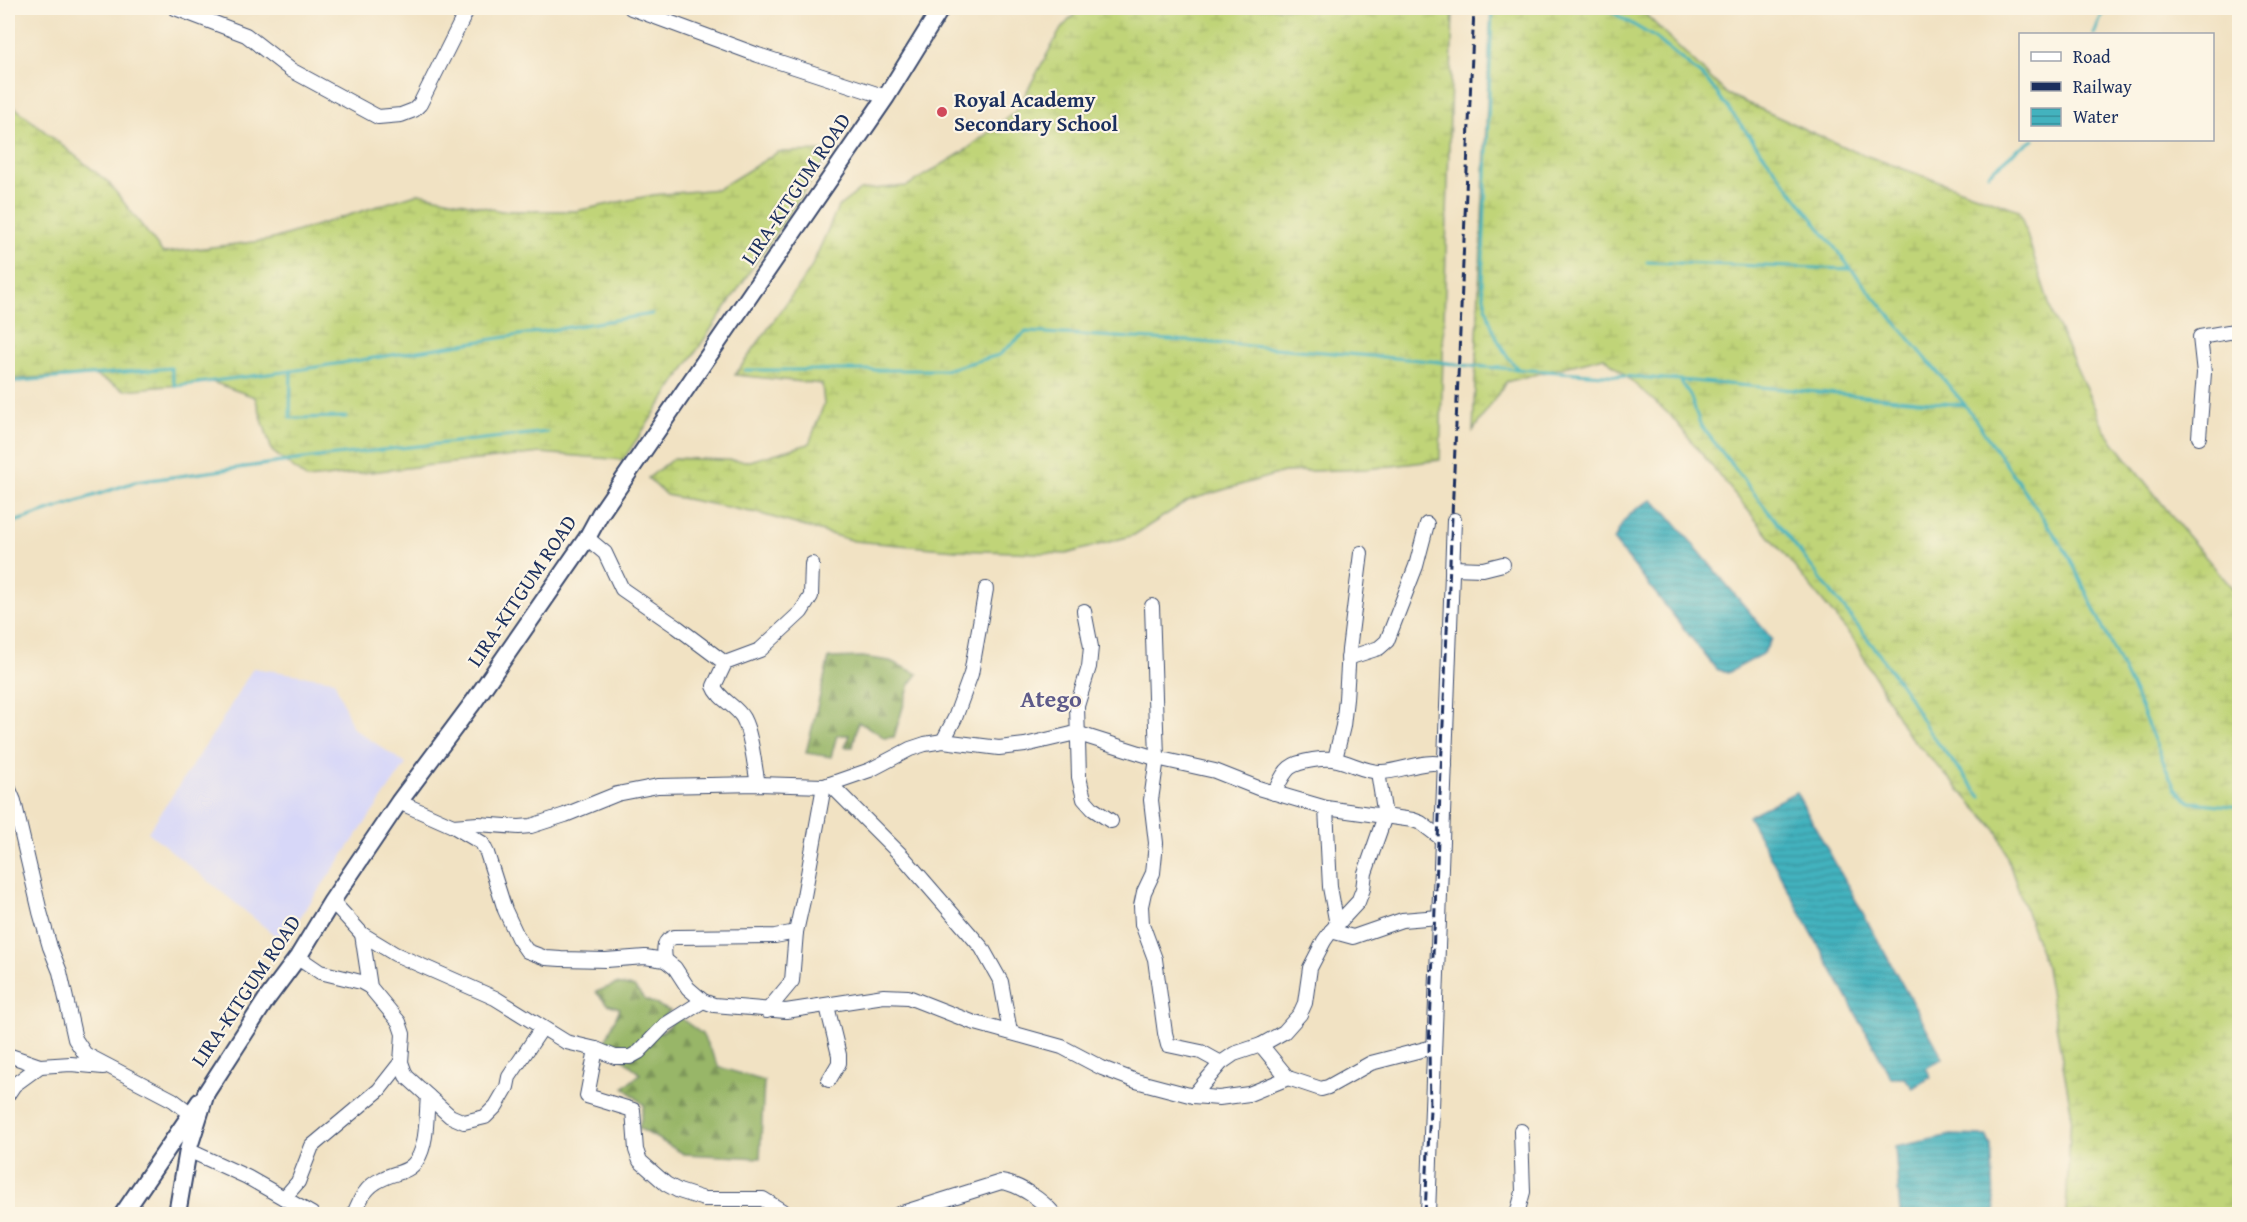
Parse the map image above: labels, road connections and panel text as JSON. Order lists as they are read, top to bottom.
{
  "streets": {
    "main road": ["LIRA-KITGUM ROAD"]
  },
  "districts": ["Atego"],
  "places": ["Royal Academy Secondary School"],
  "legend": ["Road", "Railway", "Water"]
}
